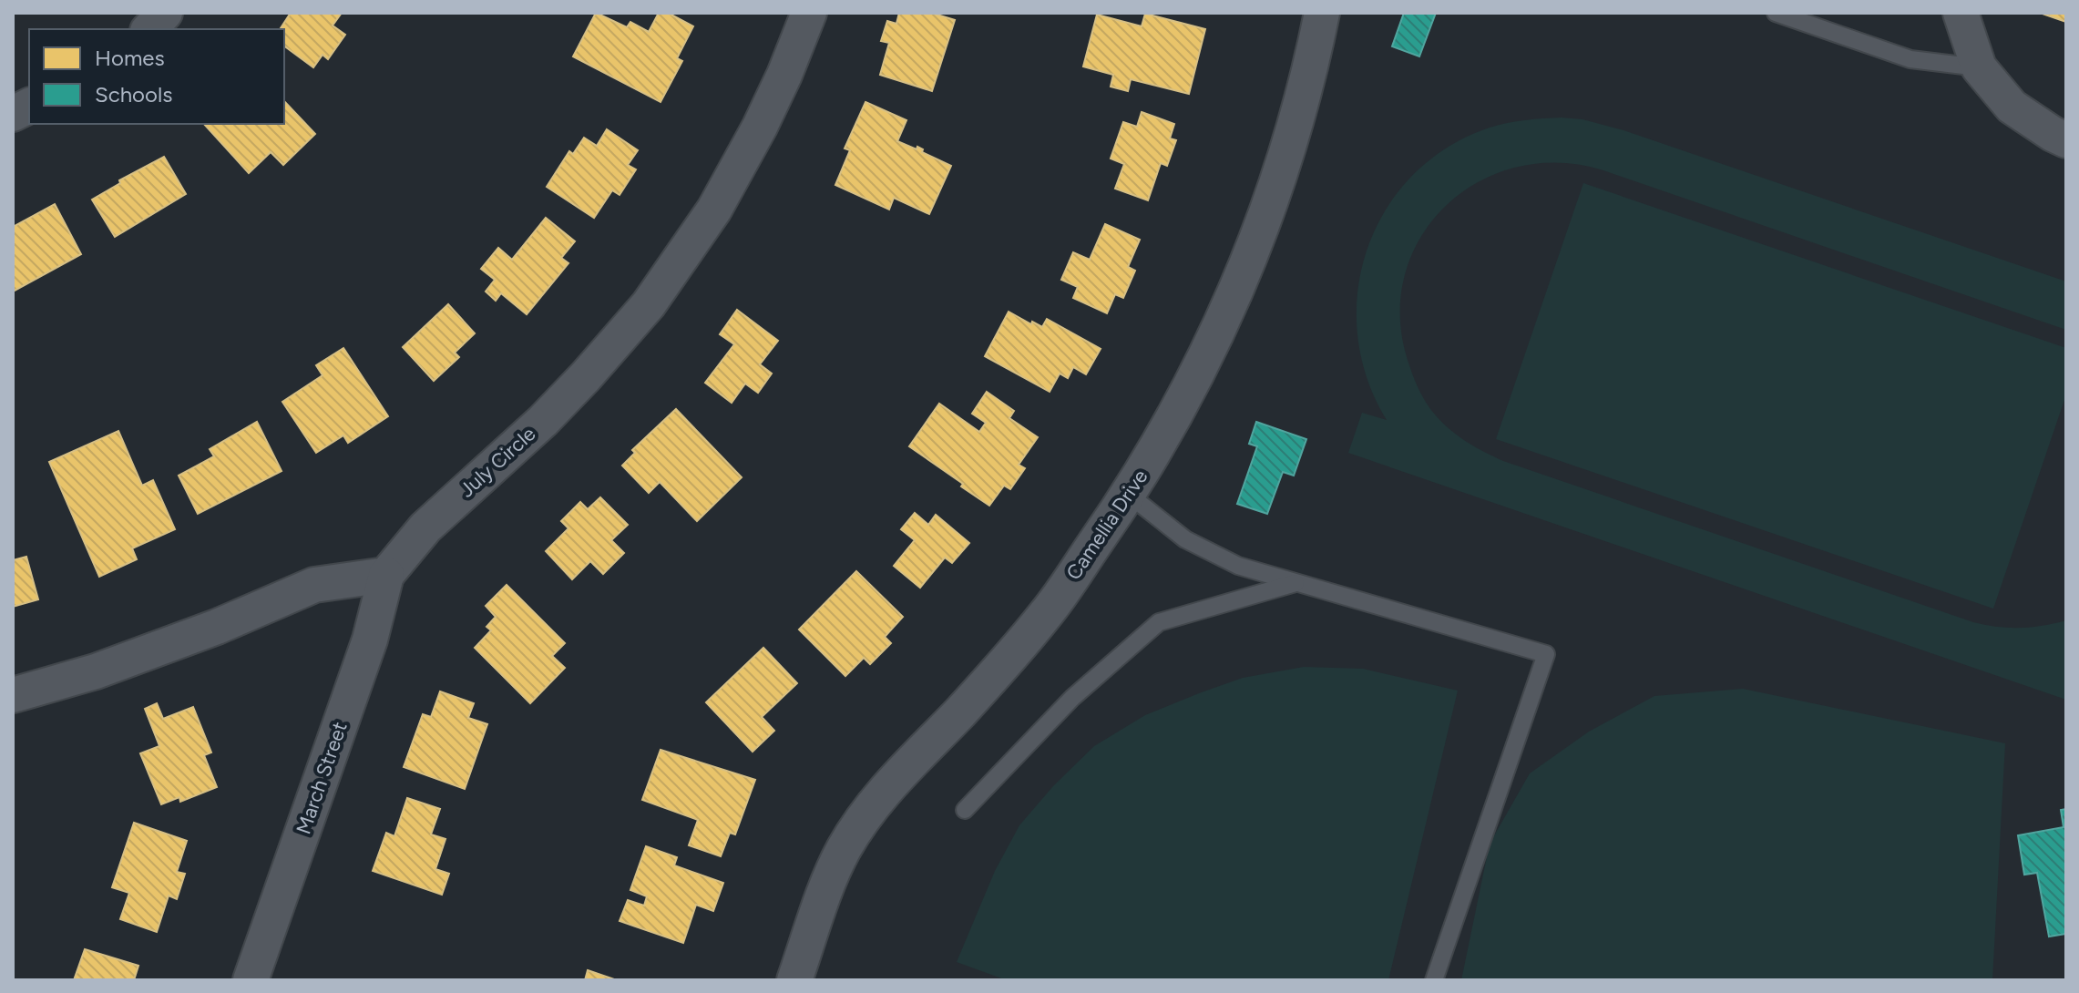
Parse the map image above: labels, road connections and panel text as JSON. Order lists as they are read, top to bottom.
{
  "streets": {
    "street": ["July Circle", "Camellia Drive", "March Street"]
  },
  "crossings": [
    ["July Circle", "March Street"]
  ],
  "legend": ["Homes", "Schools"]
}
